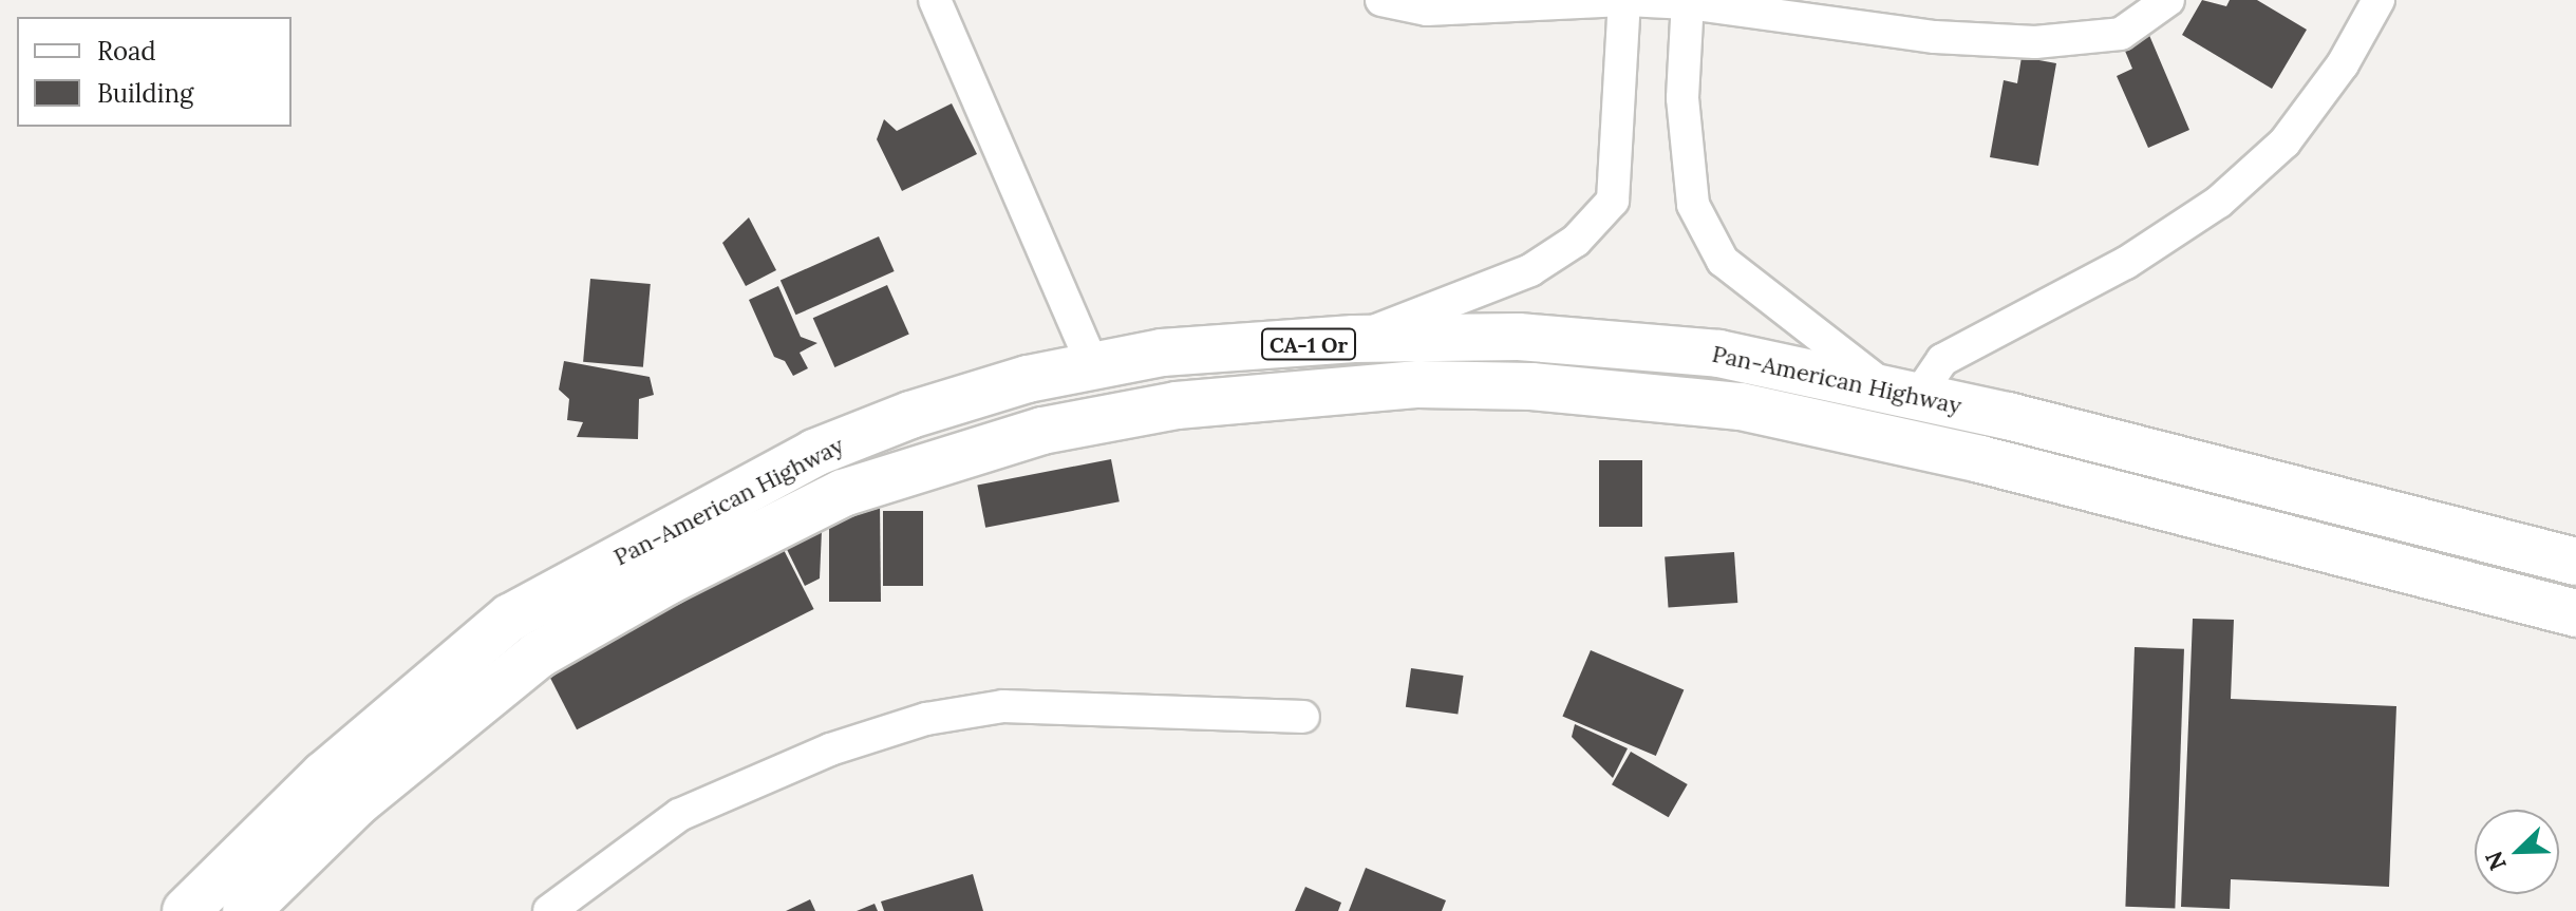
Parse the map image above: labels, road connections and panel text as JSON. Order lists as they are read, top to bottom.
{
  "streets": {
    "highway": ["CA-1 Or", "Pan-American Highway"]
  },
  "legend": ["Road", "Building"],
  "north": "bottom left"
}
